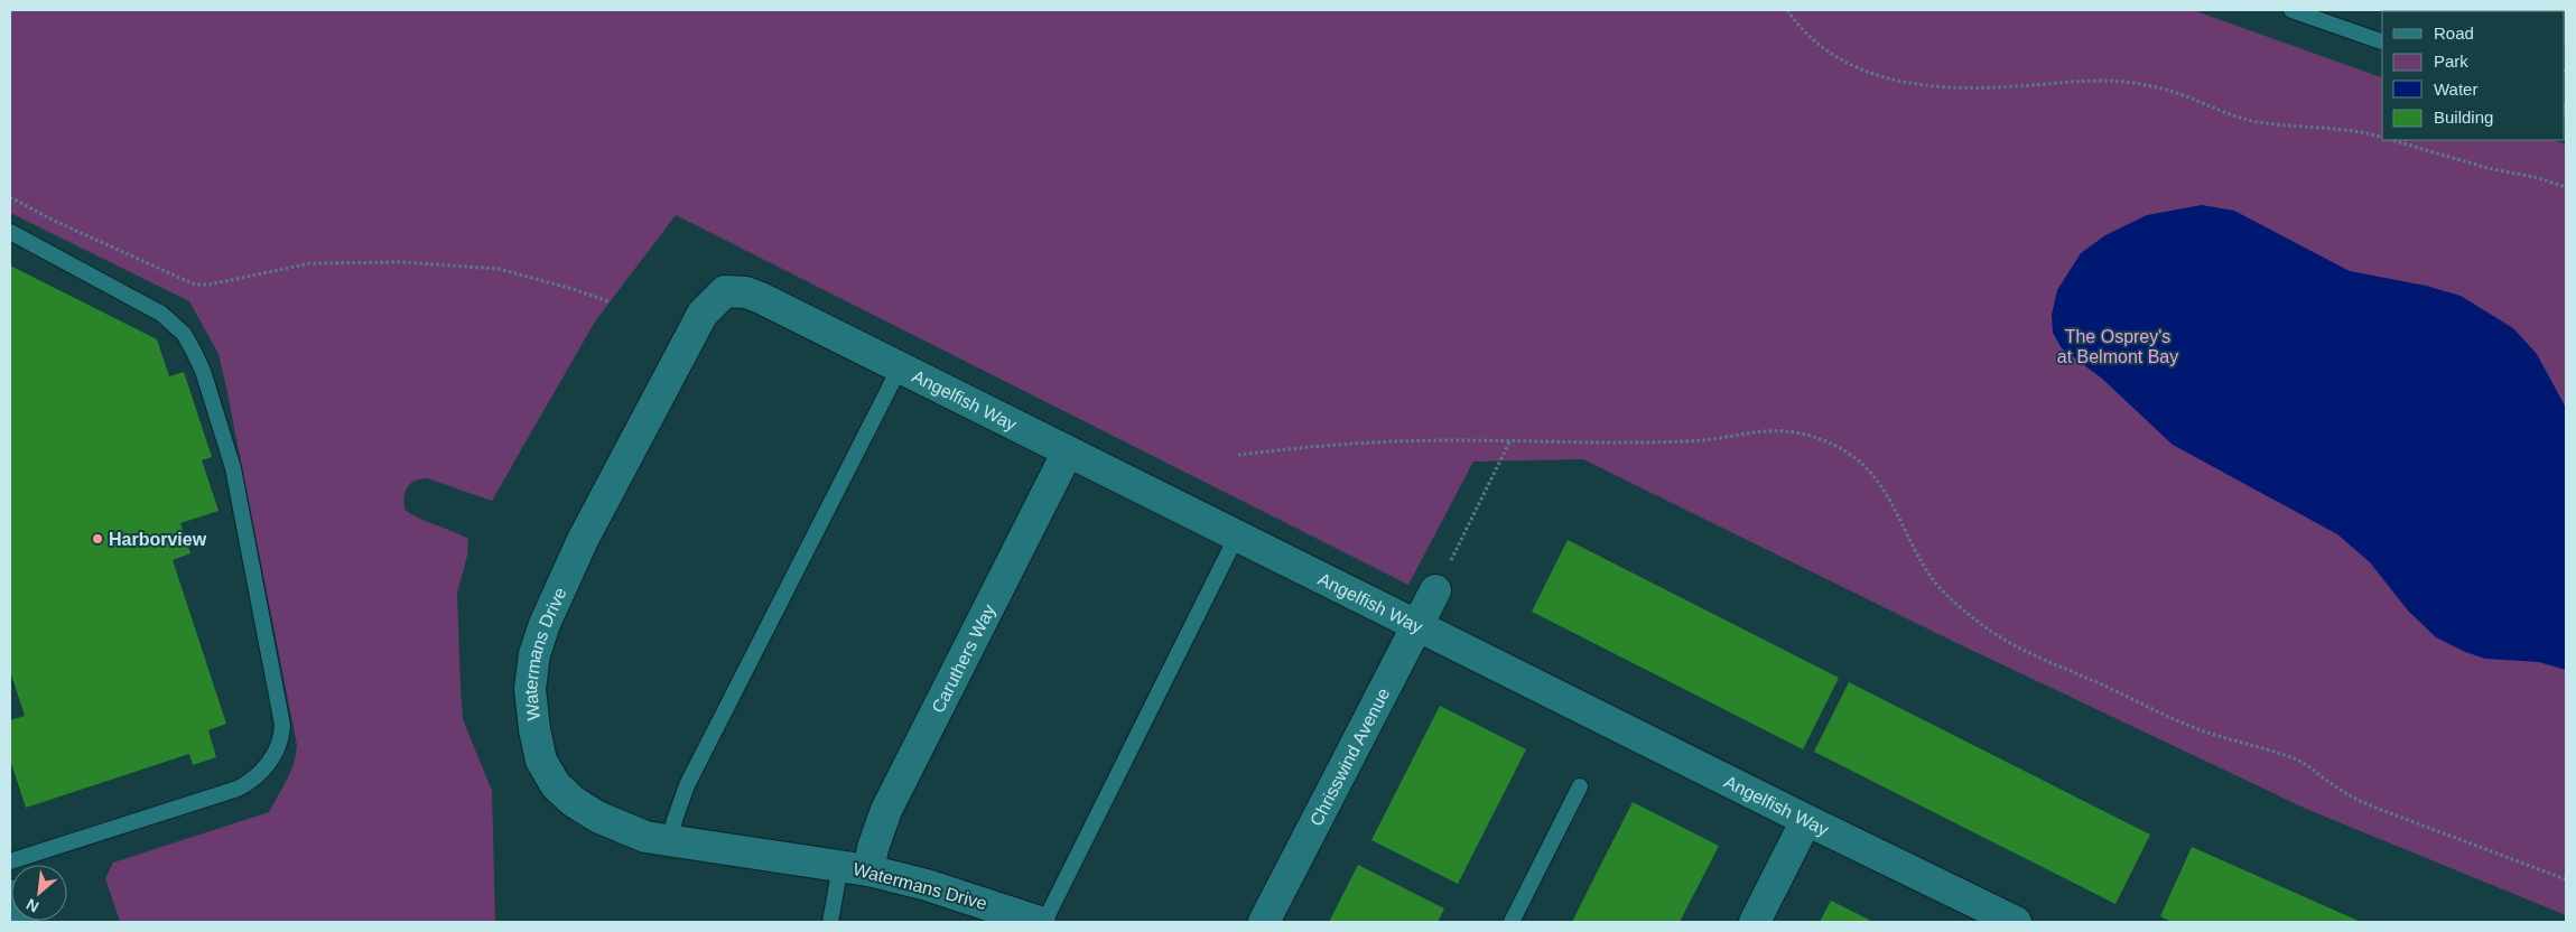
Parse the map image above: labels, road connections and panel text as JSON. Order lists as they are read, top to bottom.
{
  "streets": {
    "street": [
      "Angelfish Way",
      "Watermans Drive",
      "Caruthers Way",
      "Chrisswind Avenue"
    ]
  },
  "crossings": [
    ["Angelfish Way", "Watermans Drive"],
    ["Angelfish Way", "Caruthers Way"],
    ["Angelfish Way", "Chrisswind Avenue"],
    ["Watermans Drive", "Caruthers Way"]
  ],
  "parks": ["The Osprey's at Belmont Bay"],
  "places": ["Harborview"],
  "legend": [
    "Road",
    "Park",
    "Water",
    "Building"
  ],
  "north": "bottom left"
}
